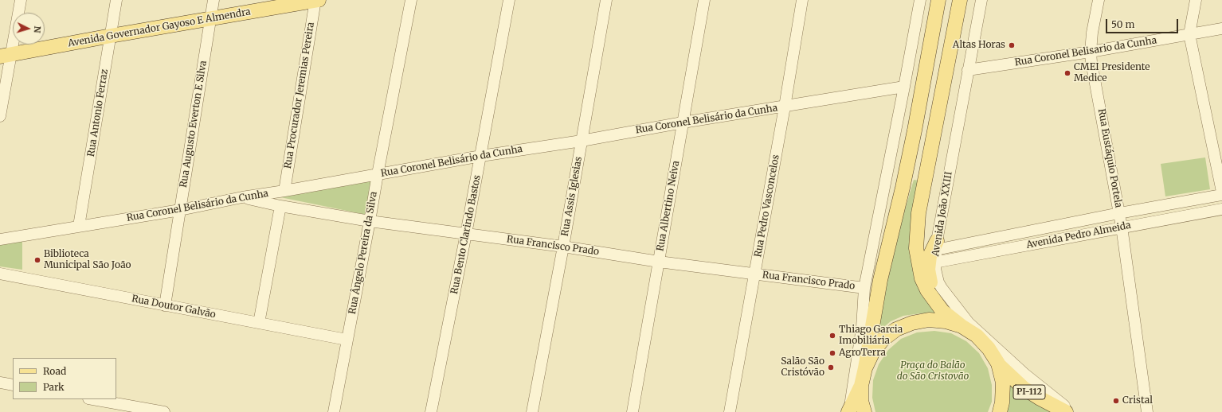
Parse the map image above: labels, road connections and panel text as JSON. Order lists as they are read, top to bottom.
{
  "streets": {
    "main road": ["Avenida Governador Gayoso E Almendra", "Avenida João XXIII", "PI-112"],
    "street": [
      "Rua Coronel Belisario da Cunha",
      "Rua Procurador Jeremias Pereira",
      "Rua Antonio Ferraz",
      "Rua Coronel Belisário da Cunha",
      "Rua Augusto Everton E Silva",
      "Rua Eustáquio Portela",
      "Rua Assis Iglesias",
      "Rua Albertino Neiva",
      "Rua Pedro Vasconcelos",
      "Rua Bento Clarindo Bastos",
      "Avenida Pedro Almeida",
      "Rua Francisco Prado",
      "Rua Ângelo Pereira da Silva",
      "Rua Doutor Galvão"
    ]
  },
  "crossings": [
    ["Avenida Governador Gayoso E Almendra", "Rua Procurador Jeremias Pereira"],
    ["Avenida Governador Gayoso E Almendra", "Rua Antonio Ferraz"],
    ["Avenida Governador Gayoso E Almendra", "Rua Augusto Everton E Silva"],
    ["Rua Coronel Belisario da Cunha", "Rua Eustáquio Portela"],
    ["Rua Coronel Belisario da Cunha", "Avenida João XXIII"],
    ["Rua Procurador Jeremias Pereira", "Rua Coronel Belisário da Cunha"],
    ["Rua Antonio Ferraz", "Rua Coronel Belisário da Cunha"],
    ["Rua Coronel Belisário da Cunha", "Rua Augusto Everton E Silva"],
    ["Rua Coronel Belisário da Cunha", "Rua Assis Iglesias"],
    ["Rua Coronel Belisário da Cunha", "Rua Albertino Neiva"],
    ["Rua Coronel Belisário da Cunha", "Rua Pedro Vasconcelos"],
    ["Rua Coronel Belisário da Cunha", "Rua Bento Clarindo Bastos"],
    ["Rua Coronel Belisário da Cunha", "Rua Francisco Prado"],
    ["Rua Coronel Belisário da Cunha", "Rua Ângelo Pereira da Silva"],
    ["Rua Augusto Everton E Silva", "Rua Doutor Galvão"],
    ["Rua Eustáquio Portela", "Avenida Pedro Almeida"],
    ["Rua Assis Iglesias", "Rua Francisco Prado"],
    ["Rua Albertino Neiva", "Rua Francisco Prado"],
    ["Rua Pedro Vasconcelos", "Rua Francisco Prado"],
    ["Avenida João XXIII", "Avenida Pedro Almeida"],
    ["Rua Bento Clarindo Bastos", "Rua Francisco Prado"],
    ["Rua Francisco Prado", "Rua Ângelo Pereira da Silva"],
    ["Rua Ângelo Pereira da Silva", "Rua Doutor Galvão"]
  ],
  "parks": ["Praça do Balão do São Cristovão"],
  "places": [
    "Altas Horas",
    "CMEI Presidente Medice",
    "Biblioteca Municipal São João",
    "Thiago Garcia Imobiliária",
    "AgroTerra",
    "Salão São Cristóvão",
    "Cristal"
  ],
  "legend": ["Road", "Park"],
  "scale_bar": "50 m",
  "north": "right"
}
